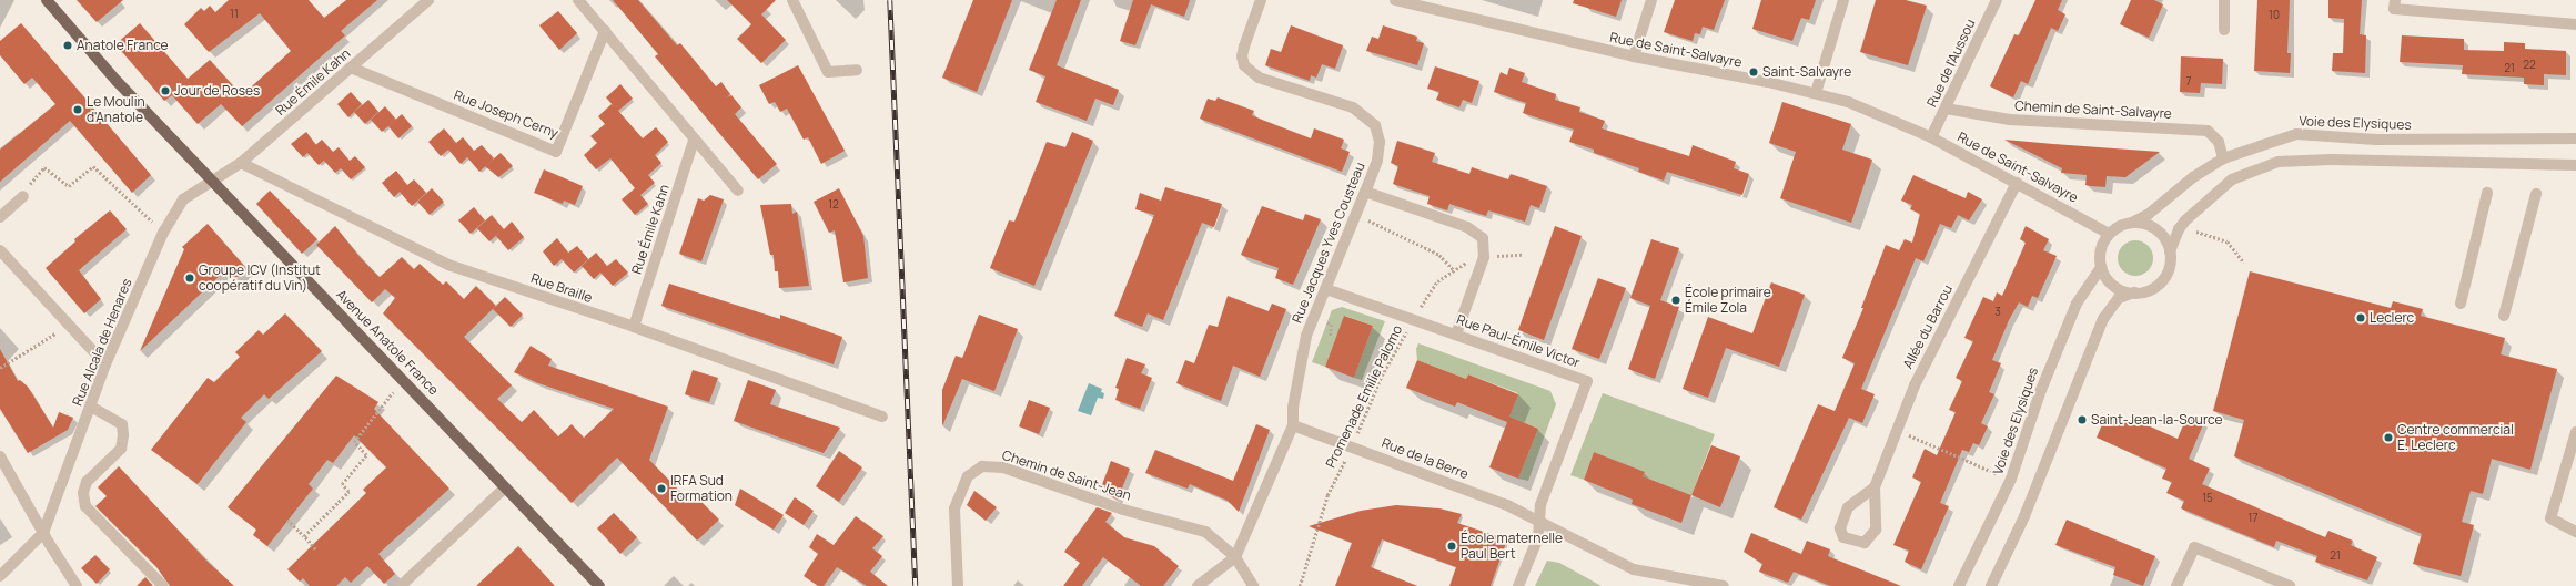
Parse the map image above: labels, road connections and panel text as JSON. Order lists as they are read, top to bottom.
{
  "streets": {
    "main road": ["Avenue Anatole France"],
    "street": [
      "Rue de Saint-Salvayre",
      "Rue de l'Aussou",
      "Rue Émile Kahn",
      "Chemin de Saint-Salvayre",
      "Rue Joseph Cerny",
      "Voie des Elysiques",
      "Rue Jacques Yves Cousteau",
      "Rue Braille",
      "Allée du Barrou",
      "Rue Paul-Émile Victor",
      "Rue Alcala de Henares",
      "Rue de la Berre",
      "Chemin de Saint-Jean"
    ],
    "path": ["Promenade Emilie Palomo"]
  },
  "crossings": [
    ["Rue de Saint-Salvayre", "Rue de l'Aussou"],
    ["Rue de Saint-Salvayre", "Voie des Elysiques"],
    ["Rue de Saint-Salvayre", "Allée du Barrou"],
    ["Rue de l'Aussou", "Chemin de Saint-Salvayre"],
    ["Rue Émile Kahn", "Rue Joseph Cerny"],
    ["Rue Émile Kahn", "Rue Braille"],
    ["Rue Émile Kahn", "Rue Alcala de Henares"],
    ["Rue Émile Kahn", "Avenue Anatole France"],
    ["Chemin de Saint-Salvayre", "Voie des Elysiques"],
    ["Rue Jacques Yves Cousteau", "Rue Paul-Émile Victor"],
    ["Rue Jacques Yves Cousteau", "Rue de la Berre"],
    ["Rue Paul-Émile Victor", "Promenade Emilie Palomo"],
    ["Rue Paul-Émile Victor", "Rue de la Berre"],
    ["Rue Alcala de Henares", "Avenue Anatole France"],
    ["Promenade Emilie Palomo", "Rue de la Berre"]
  ],
  "places": [
    "Anatole France",
    "Saint-Salvayre",
    "Jour de Roses",
    "Le Moulin d'Anatole",
    "Groupe ICV (Institut coopératif du Vin)",
    "École primaire Émile Zola",
    "Leclerc",
    "Saint-Jean-la-Source",
    "Centre commercial E. Leclerc",
    "IRFA Sud Formation",
    "École maternelle Paul Bert"
  ],
  "house_numbers": [
    "11",
    "10",
    "22",
    "21",
    "7",
    "12",
    "3",
    "15",
    "17",
    "21"
  ]
}
